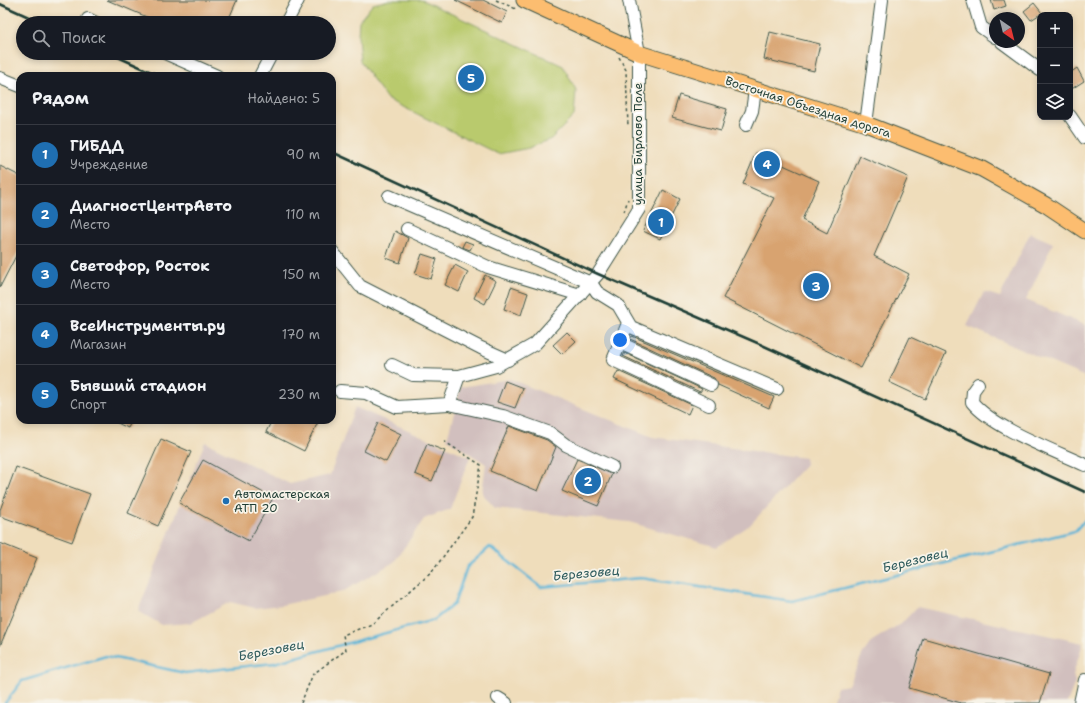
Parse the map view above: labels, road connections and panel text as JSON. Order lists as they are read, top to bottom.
{
  "streets": {
    "main road": ["Восточная Объездная дорога"],
    "street": ["улица Бирлово Поле"]
  },
  "crossings": [
    ["Восточная Объездная дорога", "улица Бирлово Поле"]
  ],
  "water": ["Березовец"],
  "places": ["Автомастерская АТП 20"],
  "north": "bottom right",
  "page": {
    "map_buttons": ["+", "−"],
    "search": "Поиск",
    "pins": [
      "5",
      "4",
      "1",
      "3",
      "2"
    ],
    "heading": ["Рядом", "Найдено: 5"],
    "list": [
      {
        "mark": "1",
        "name": "ГИБДД",
        "note": "Учреждение",
        "value": "90 m"
      },
      {
        "mark": "2",
        "name": "ДиагностЦентрАвто",
        "note": "Место",
        "value": "110 m"
      },
      {
        "mark": "3",
        "name": "Светофор, Росток",
        "note": "Место",
        "value": "150 m"
      },
      {
        "mark": "4",
        "name": "ВсеИнструменты.ру",
        "note": "Магазин",
        "value": "170 m"
      },
      {
        "mark": "5",
        "name": "Бывший стадион",
        "note": "Спорт",
        "value": "230 m"
      }
    ]
  }
}
